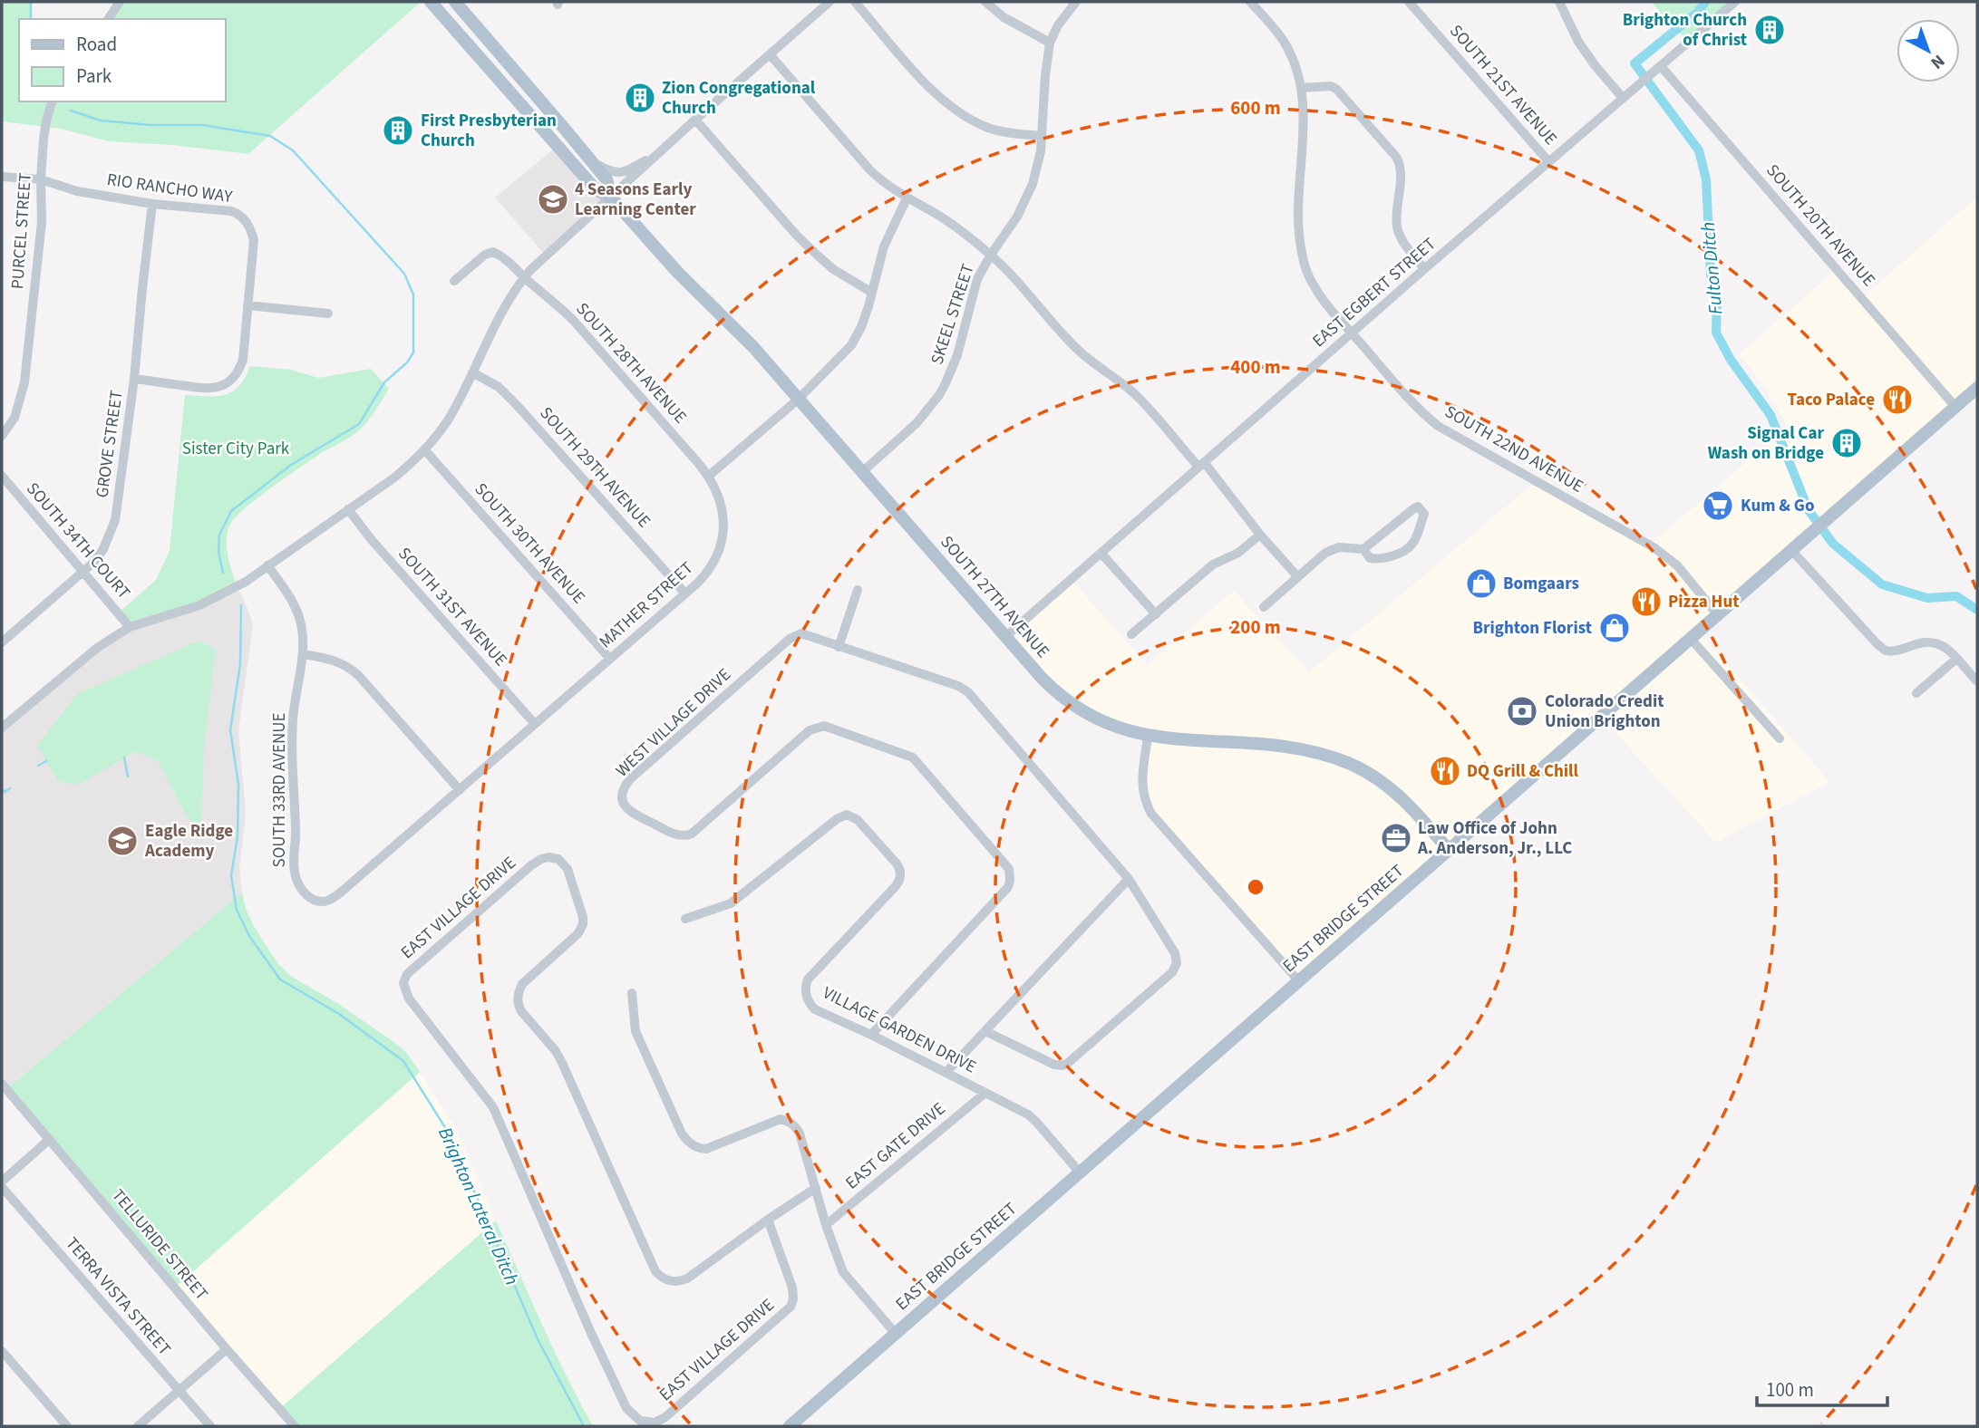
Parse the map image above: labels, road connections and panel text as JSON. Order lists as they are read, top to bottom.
{
  "streets": {
    "main road": ["SOUTH 27TH AVENUE", "EAST BRIDGE STREET"],
    "street": [
      "SOUTH 21ST AVENUE",
      "RIO RANCHO WAY",
      "SOUTH 20TH AVENUE",
      "PURCEL STREET",
      "EAST EGBERT STREET",
      "SKEEL STREET",
      "SOUTH 28TH AVENUE",
      "GROVE STREET",
      "SOUTH 22ND AVENUE",
      "SOUTH 29TH AVENUE",
      "SOUTH 34TH COURT",
      "SOUTH 30TH AVENUE",
      "MATHER STREET",
      "SOUTH 31ST AVENUE",
      "WEST VILLAGE DRIVE",
      "SOUTH 33RD AVENUE",
      "EAST VILLAGE DRIVE",
      "VILLAGE GARDEN DRIVE",
      "EAST GATE DRIVE",
      "TELLURIDE STREET",
      "TERRA VISTA STREET"
    ]
  },
  "crossings": [
    ["SOUTH 21ST AVENUE", "EAST EGBERT STREET"],
    ["RIO RANCHO WAY", "PURCEL STREET"],
    ["RIO RANCHO WAY", "GROVE STREET"],
    ["SOUTH 20TH AVENUE", "EAST EGBERT STREET"],
    ["SOUTH 20TH AVENUE", "EAST BRIDGE STREET"],
    ["EAST EGBERT STREET", "SOUTH 22ND AVENUE"],
    ["EAST EGBERT STREET", "SOUTH 27TH AVENUE"],
    ["SKEEL STREET", "SOUTH 27TH AVENUE"],
    ["SOUTH 28TH AVENUE", "MATHER STREET"],
    ["GROVE STREET", "SOUTH 34TH COURT"],
    ["SOUTH 22ND AVENUE", "EAST BRIDGE STREET"],
    ["SOUTH 29TH AVENUE", "MATHER STREET"],
    ["SOUTH 30TH AVENUE", "MATHER STREET"],
    ["SOUTH 27TH AVENUE", "EAST BRIDGE STREET"],
    ["MATHER STREET", "SOUTH 31ST AVENUE"],
    ["MATHER STREET", "SOUTH 33RD AVENUE"],
    ["WEST VILLAGE DRIVE", "VILLAGE GARDEN DRIVE"],
    ["EAST BRIDGE STREET", "VILLAGE GARDEN DRIVE"],
    ["VILLAGE GARDEN DRIVE", "EAST GATE DRIVE"]
  ],
  "water": ["Fulton Ditch", "Brighton Lateral Ditch"],
  "parks": ["Sister City Park"],
  "places": {
    "building": [
      "Brighton Church of Christ",
      "Zion Congregational Church",
      "First Presbyterian Church",
      "Signal Car Wash on Bridge"
    ],
    "school or university": ["4 Seasons Early Learning Center", "Eagle Ridge Academy"],
    "restaurant": ["Taco Palace", "Pizza Hut", "DQ Grill & Chill"],
    "supermarket": ["Kum & Go"],
    "shop": ["Bomgaars", "Brighton Florist"],
    "bank": ["Colorado Credit Union Brighton"],
    "office": ["Law Office of John A. Anderson, Jr., LLC"]
  },
  "legend": ["Road", "Park"],
  "scale_bar": "100 m",
  "north": "bottom right",
  "rings": ["600 m", "400 m", "200 m"]
}
